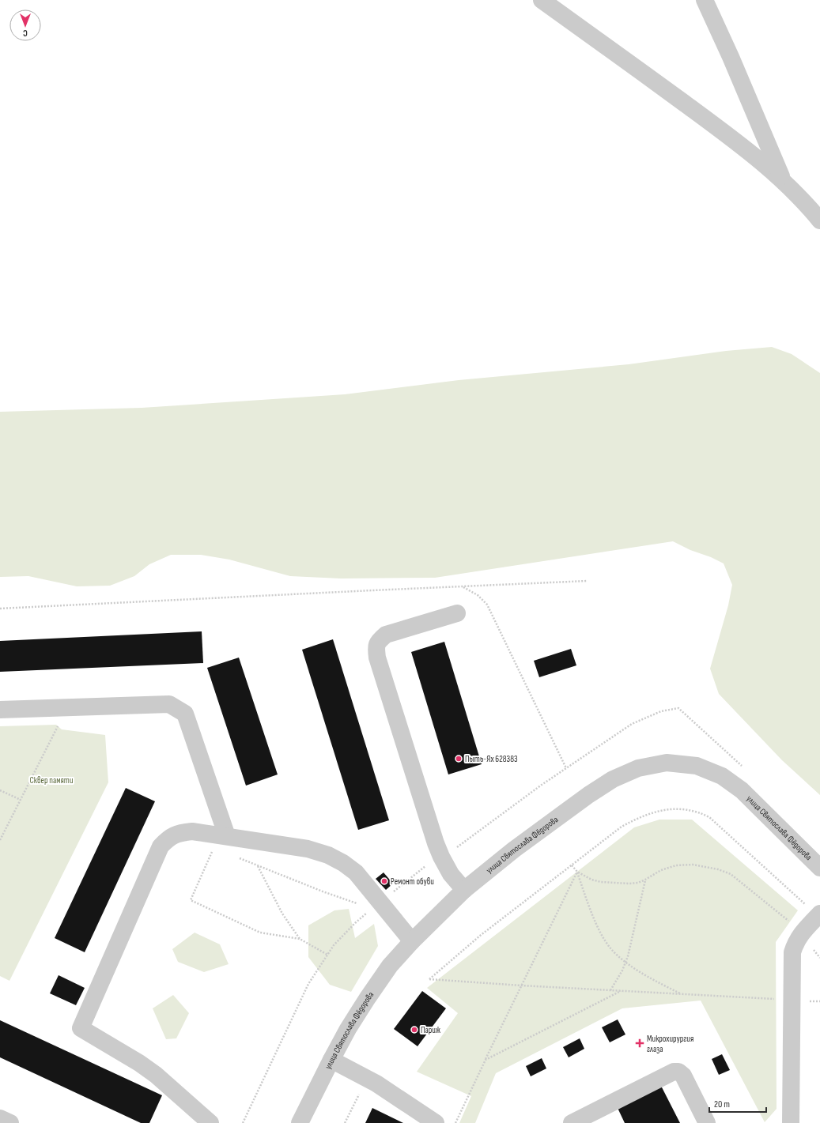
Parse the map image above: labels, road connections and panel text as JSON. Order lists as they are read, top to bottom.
{
  "streets": {
    "street": ["улица Святослава Фёдорова"]
  },
  "parks": ["Сквер памяти"],
  "places": {
    "other": ["Пыть-Ях 628383", "Ремонт обуви", "Париж"],
    "health": ["Микрохирургия глаза"]
  },
  "scale_bar": "20 m",
  "north": "bottom"
}
